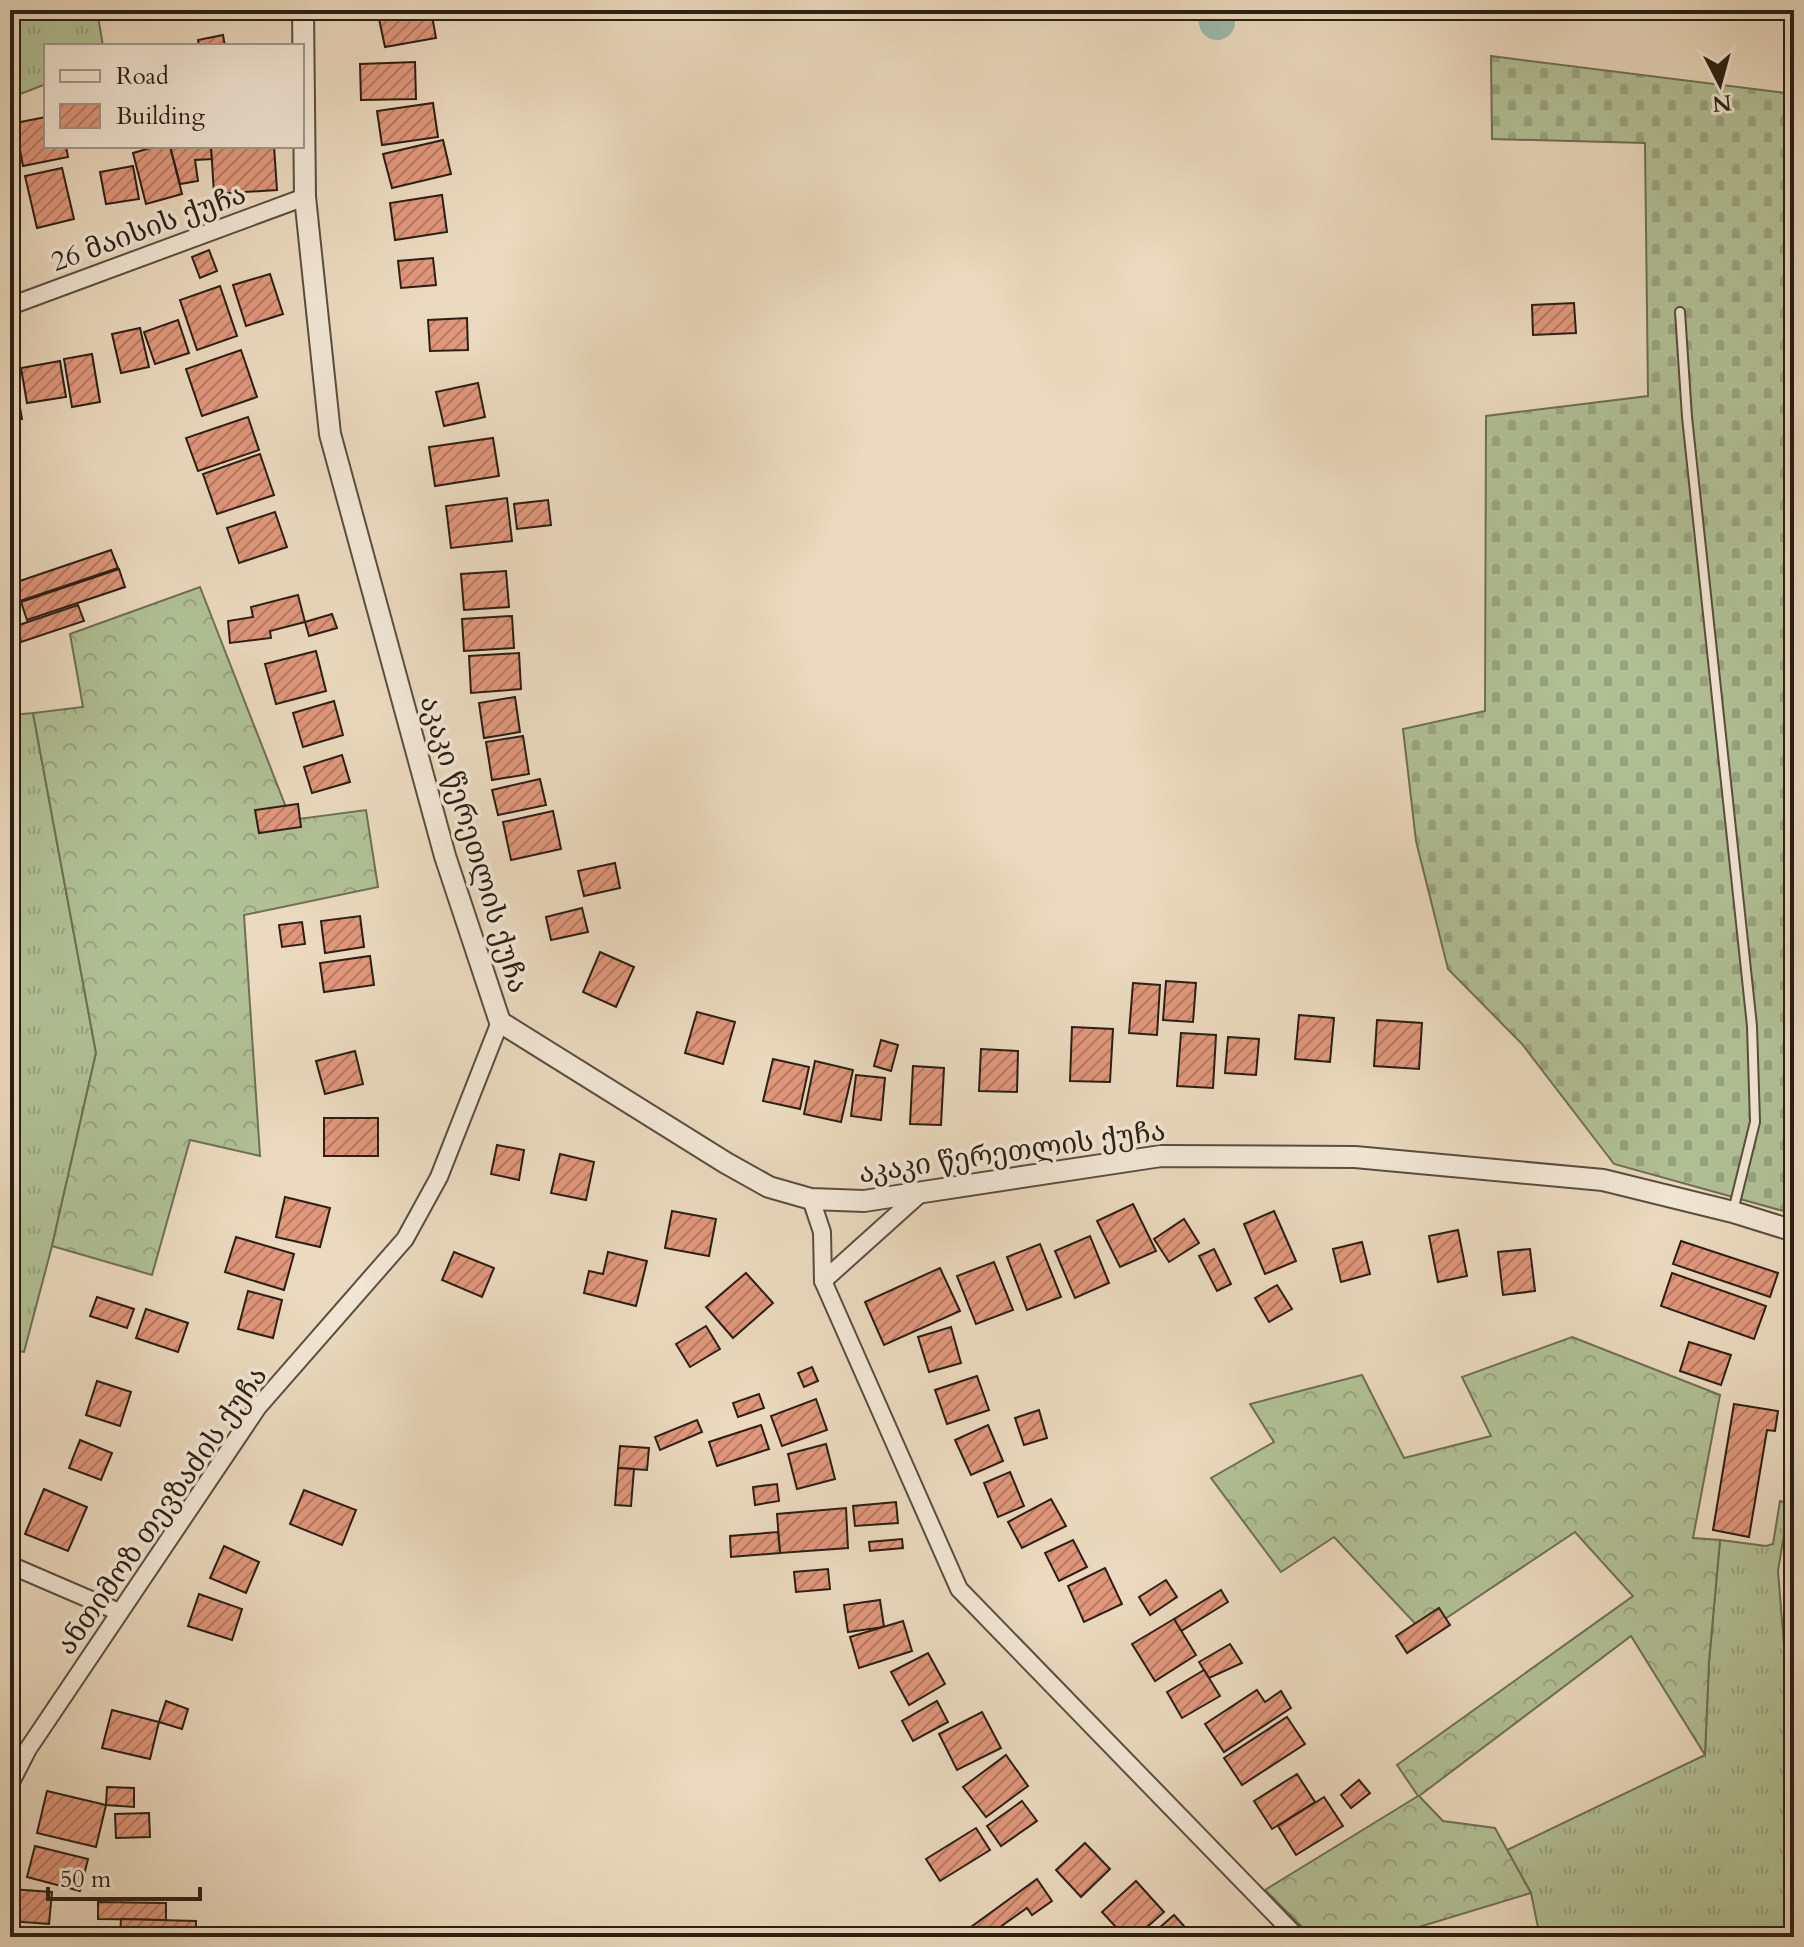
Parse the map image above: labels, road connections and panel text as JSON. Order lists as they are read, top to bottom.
{
  "streets": {
    "street": ["26 მაისის ქუჩა", "აკაკი წერეთლის ქუჩა", "ანთიმოზ თევზაძის ქუჩა"]
  },
  "crossings": [
    ["26 მაისის ქუჩა", "აკაკი წერეთლის ქუჩა"],
    ["აკაკი წერეთლის ქუჩა", "ანთიმოზ თევზაძის ქუჩა"]
  ],
  "legend": ["Road", "Building"],
  "scale_bar": "50 m",
  "north": "bottom"
}
